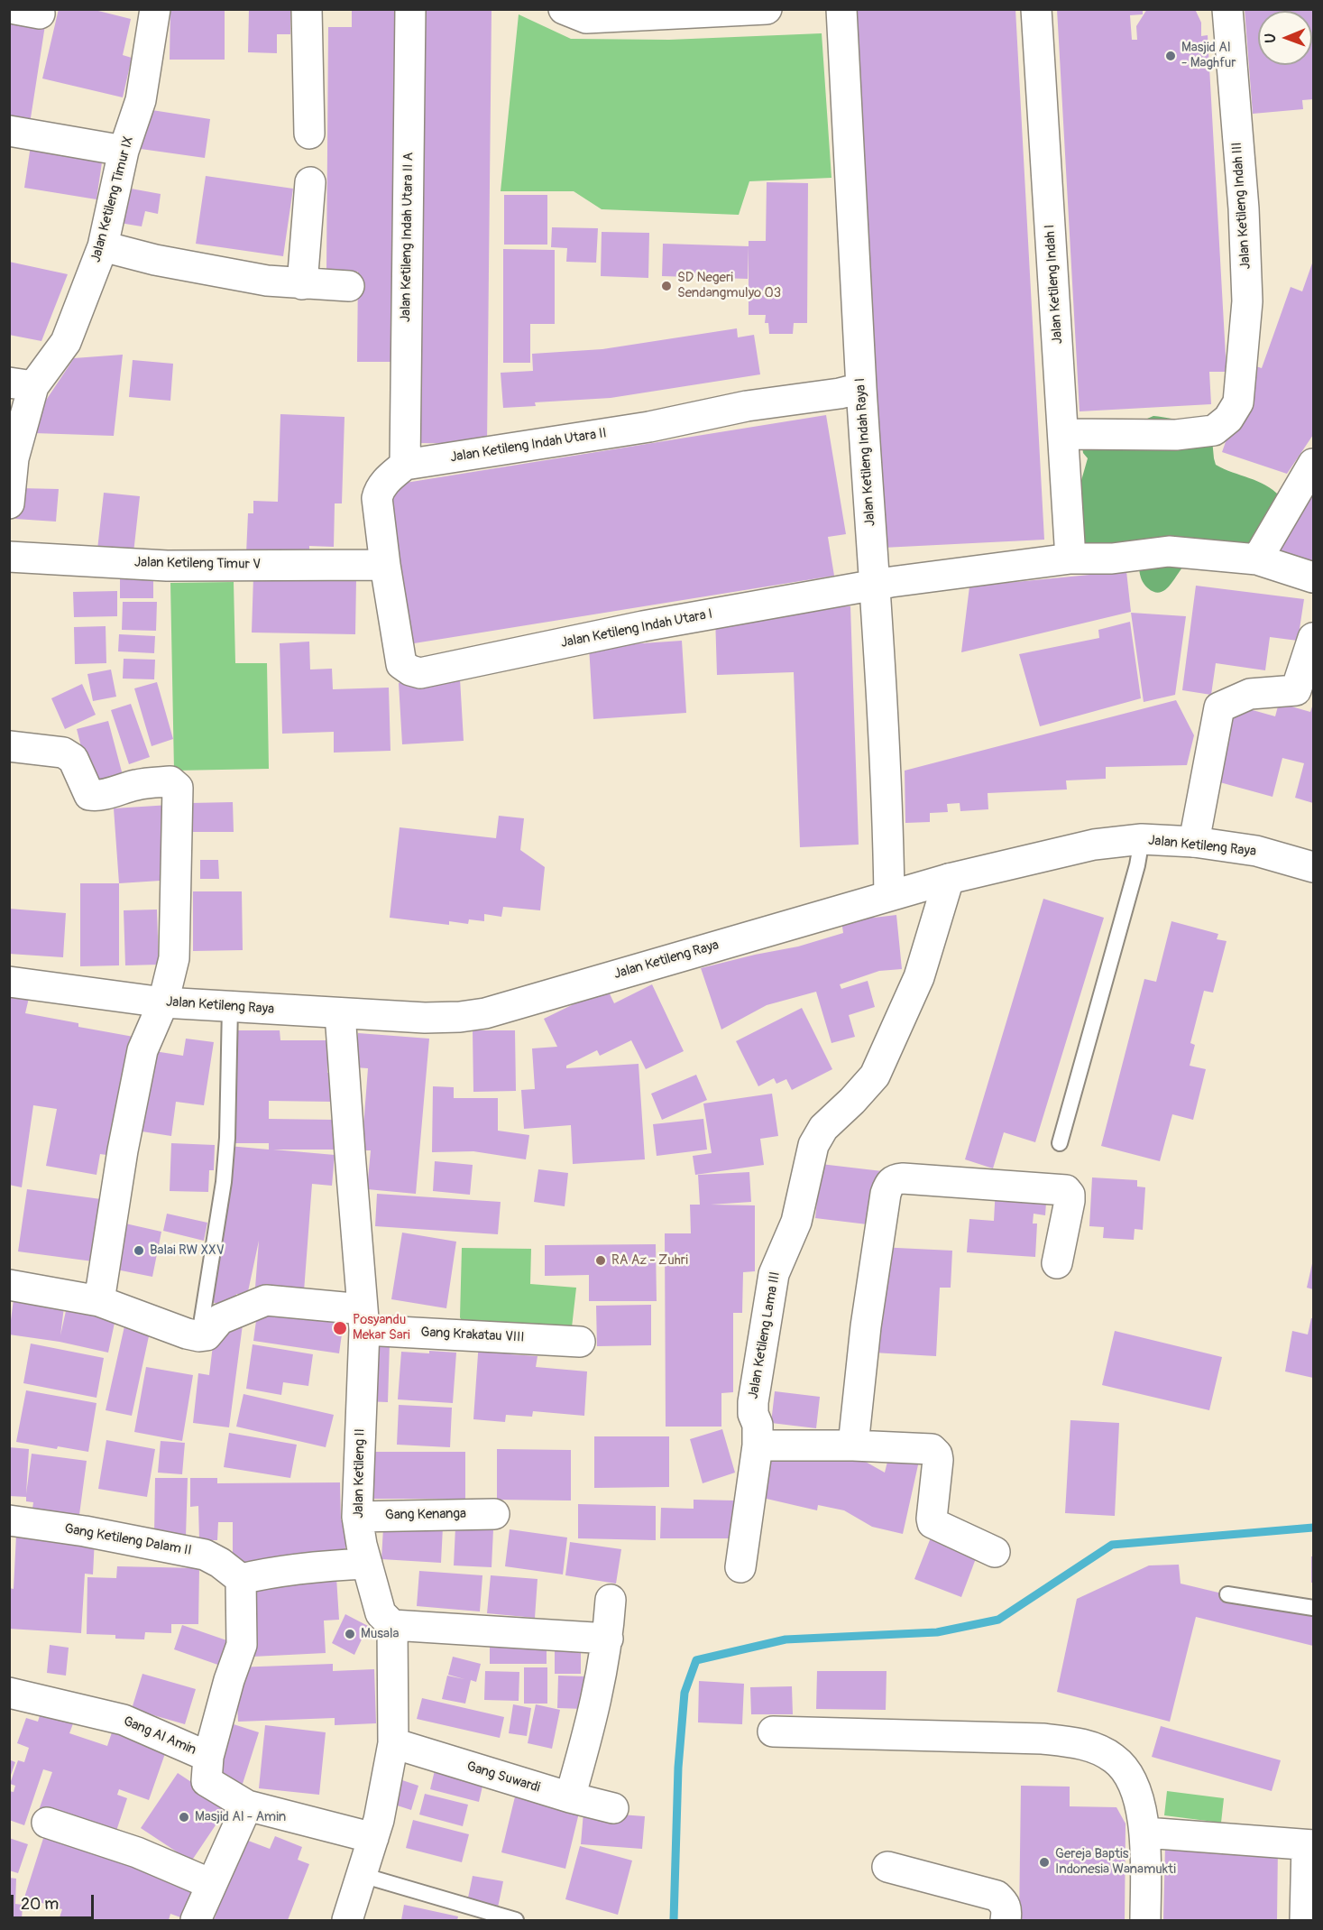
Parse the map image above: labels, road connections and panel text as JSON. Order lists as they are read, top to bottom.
{
  "streets": {
    "street": [
      "Jalan Ketileng Timur IX",
      "Jalan Ketileng Indah III",
      "Jalan Ketileng Indah Utara II A",
      "Jalan Ketileng Indah I",
      "Jalan Ketileng Indah Utara II",
      "Jalan Ketileng Indah Raya I",
      "Jalan Ketileng Timur V",
      "Jalan Ketileng Indah Utara I",
      "Jalan Ketileng Raya",
      "Gang Krakatau VIII",
      "Jalan Ketileng Lama III",
      "Jalan Ketileng II",
      "Gang Kenanga",
      "Gang Ketileng Dalam II",
      "Gang Al Amin",
      "Gang Suwardi"
    ]
  },
  "crossings": [
    ["Jalan Ketileng Indah III", "Jalan Ketileng Indah I"],
    ["Jalan Ketileng Indah Utara II A", "Jalan Ketileng Indah Utara II"],
    ["Jalan Ketileng Indah Utara II", "Jalan Ketileng Indah Raya I"],
    ["Jalan Ketileng Indah Raya I", "Jalan Ketileng Indah Utara I"],
    ["Jalan Ketileng Indah Raya I", "Jalan Ketileng Raya"],
    ["Jalan Ketileng Timur V", "Jalan Ketileng Indah Utara I"],
    ["Jalan Ketileng Raya", "Jalan Ketileng Lama III"],
    ["Jalan Ketileng Raya", "Jalan Ketileng II"],
    ["Gang Krakatau VIII", "Jalan Ketileng II"],
    ["Jalan Ketileng II", "Gang Kenanga"]
  ],
  "places": [
    "Masjid Al - Maghfur",
    "SD Negeri Sendangmulyo 03",
    "Balai RW XXV",
    "RA Az - Zuhri",
    "Posyandu Mekar Sari",
    "Musala",
    "Masjid Al - Amin",
    "Gereja Baptis Indonesia Wanamukti"
  ],
  "scale_bar": "20 m",
  "north": "left"
}
